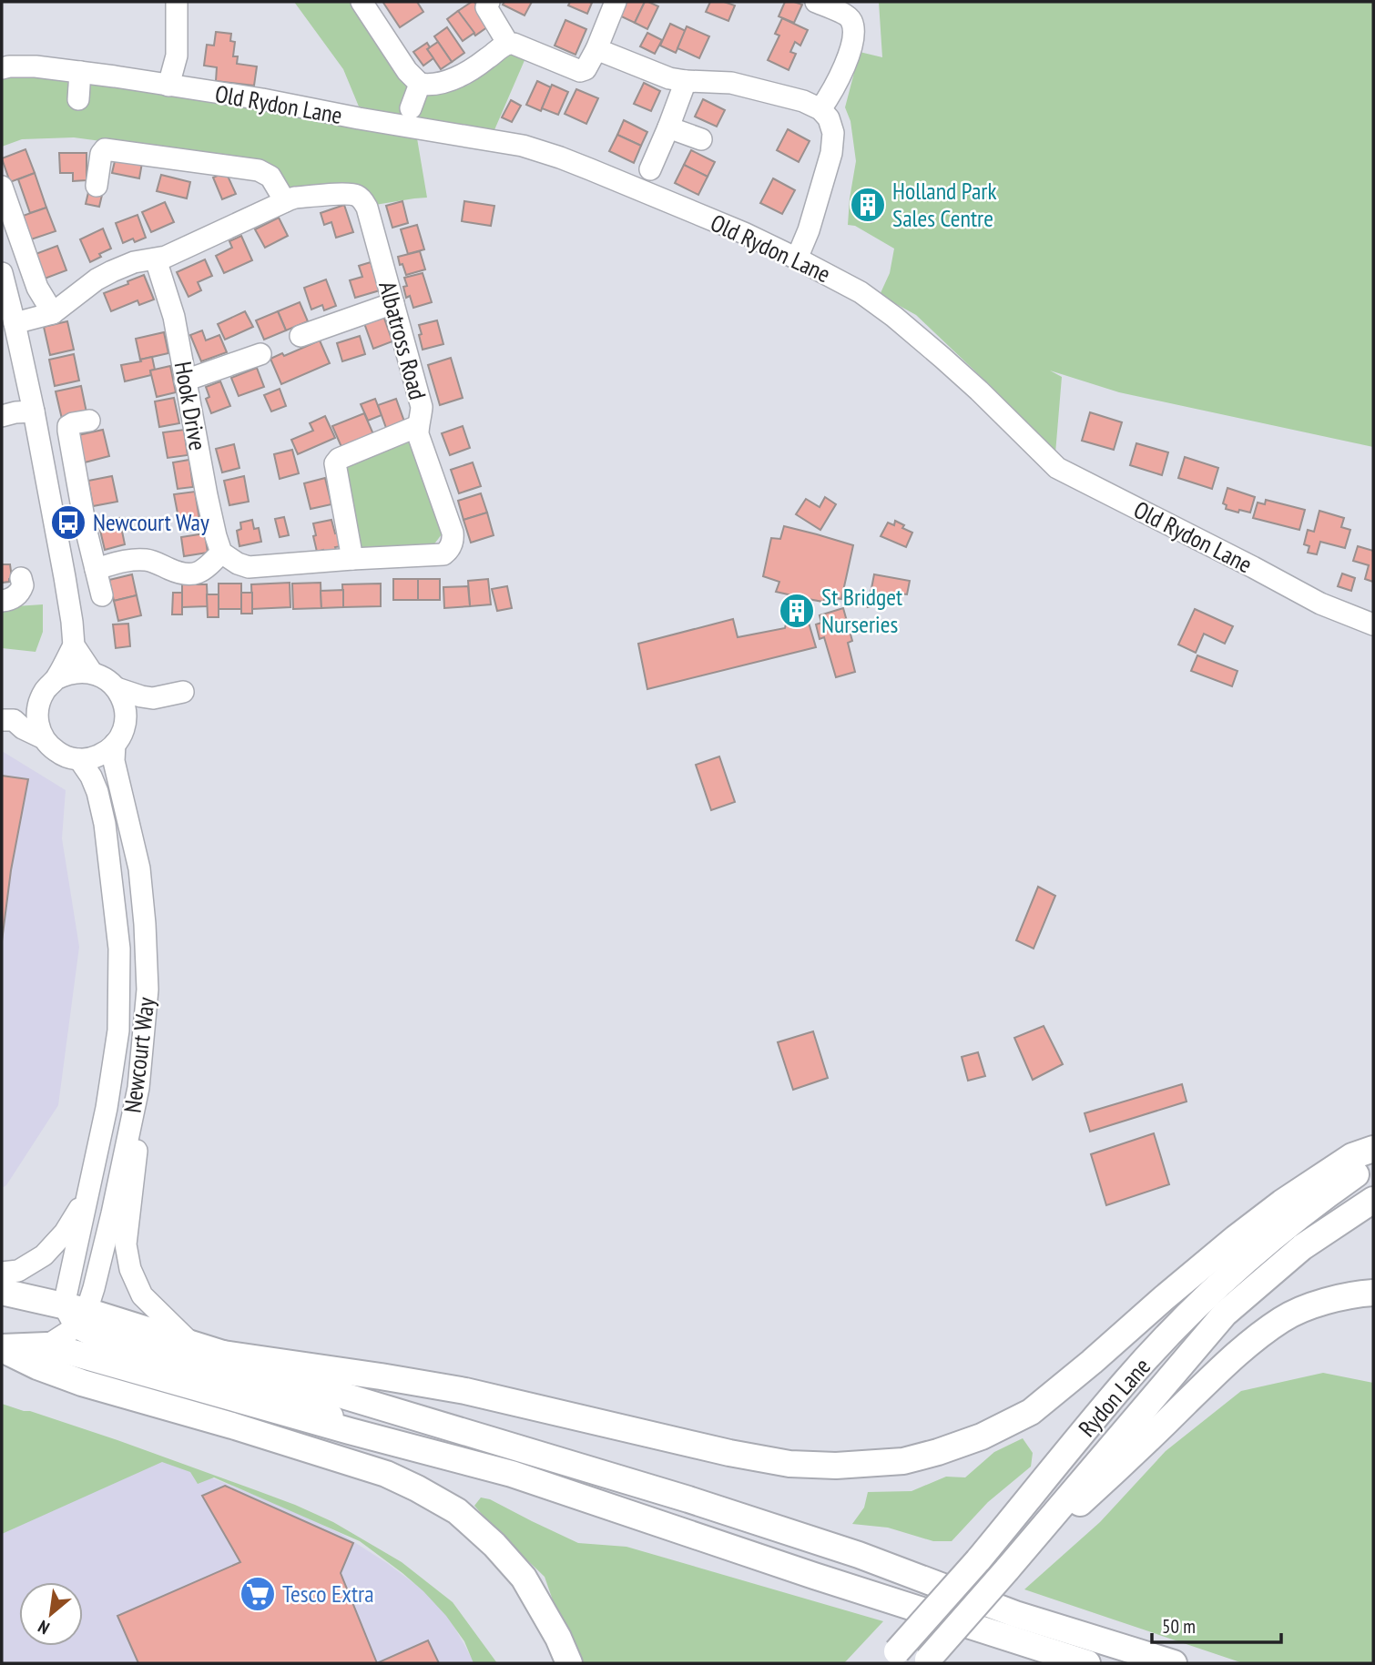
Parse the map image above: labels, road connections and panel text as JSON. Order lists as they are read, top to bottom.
{
  "streets": {
    "main road": ["Rydon Lane"],
    "street": [
      "Old Rydon Lane",
      "Albatross Road",
      "Hook Drive",
      "Newcourt Way"
    ]
  },
  "crossings": [
    ["Albatross Road", "Hook Drive"]
  ],
  "places": {
    "building": ["Holland Park Sales Centre", "St Bridget Nurseries"],
    "bus stop": ["Newcourt Way"],
    "supermarket": ["Tesco Extra"]
  },
  "scale_bar": "50 m",
  "north": "bottom left"
}
